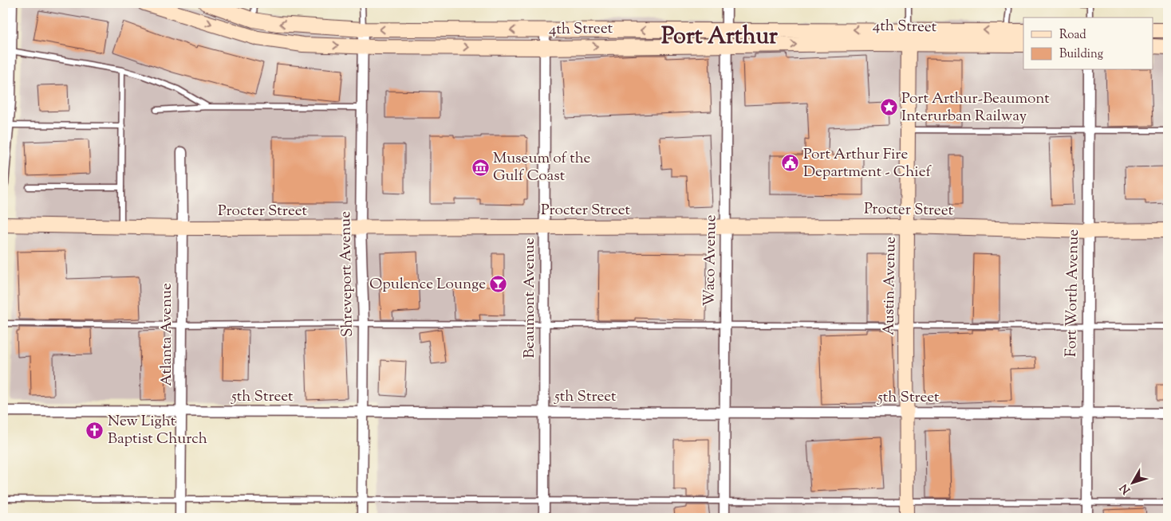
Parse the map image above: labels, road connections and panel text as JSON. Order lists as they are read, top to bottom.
{
  "streets": {
    "street": [
      "4th Street",
      "Procter Street",
      "Waco Avenue",
      "Shreveport Avenue",
      "Austin Avenue",
      "Fort Worth Avenue",
      "Beaumont Avenue",
      "Atlanta Avenue",
      "5th Street"
    ]
  },
  "crossings": [
    ["4th Street", "Waco Avenue"],
    ["4th Street", "Shreveport Avenue"],
    ["4th Street", "Austin Avenue"],
    ["4th Street", "Beaumont Avenue"],
    ["Procter Street", "Waco Avenue"],
    ["Procter Street", "Shreveport Avenue"],
    ["Procter Street", "Austin Avenue"],
    ["Procter Street", "Fort Worth Avenue"],
    ["Procter Street", "Beaumont Avenue"],
    ["Procter Street", "Atlanta Avenue"],
    ["Waco Avenue", "5th Street"],
    ["Shreveport Avenue", "5th Street"],
    ["Austin Avenue", "5th Street"],
    ["Fort Worth Avenue", "5th Street"],
    ["Beaumont Avenue", "5th Street"],
    ["Atlanta Avenue", "5th Street"]
  ],
  "districts": ["Port Arthur"],
  "places": {
    "place": ["Port Arthur-Beaumont Interurban Railway"],
    "public building": ["Port Arthur Fire Department - Chief"],
    "museum": ["Museum of the Gulf Coast"],
    "bar": ["Opulence Lounge"],
    "church": ["New Light Baptist Church"]
  },
  "legend": ["Road", "Building"],
  "north": "bottom left"
}
